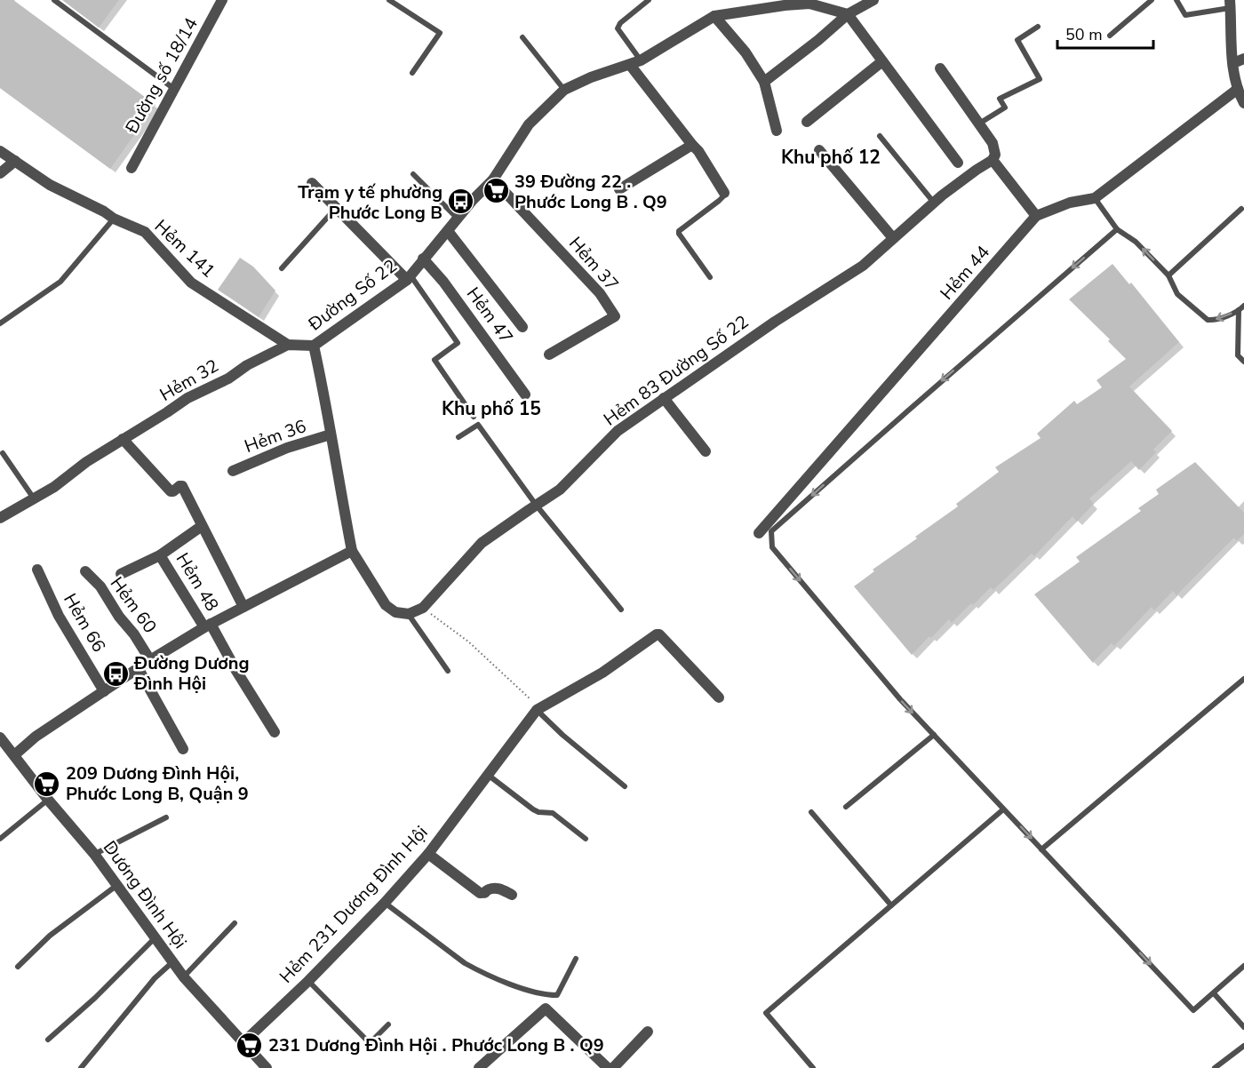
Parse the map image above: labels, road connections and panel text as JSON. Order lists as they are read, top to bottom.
{
  "streets": {
    "street": [
      "Đường số 18/14",
      "Hẻm 141",
      "Hẻm 37",
      "Hẻm 44",
      "Đường Số 22",
      "Hẻm 47",
      "Hẻm 83 Đường Số 22",
      "Hẻm 32",
      "Hẻm 36",
      "Hẻm 48",
      "Hẻm 60",
      "Hẻm 66",
      "Dương Đình Hội",
      "Hẻm 231 Dương Đình Hội"
    ]
  },
  "crossings": [
    ["Hẻm 141", "Hẻm 32"],
    ["Hẻm 37", "Đường Số 22"],
    ["Đường Số 22", "Hẻm 47"],
    ["Đường Số 22", "Hẻm 32"],
    ["Đường Số 22", "Hẻm 36"],
    ["Dương Đình Hội", "Hẻm 231 Dương Đình Hội"]
  ],
  "districts": ["Khu phố 12", "Khu phố 15"],
  "places": {
    "supermarket": ["39 Đường 22 . Phước Long B . Q9", "209 Dương Đình Hội, Phước Long B, Quận 9", "231 Dương Đình Hội . Phước Long B . Q9"],
    "bus stop": ["Trạm y tế phường Phước Long B", "Đường Dương Đình Hội"]
  },
  "scale_bar": "50 m"
}
